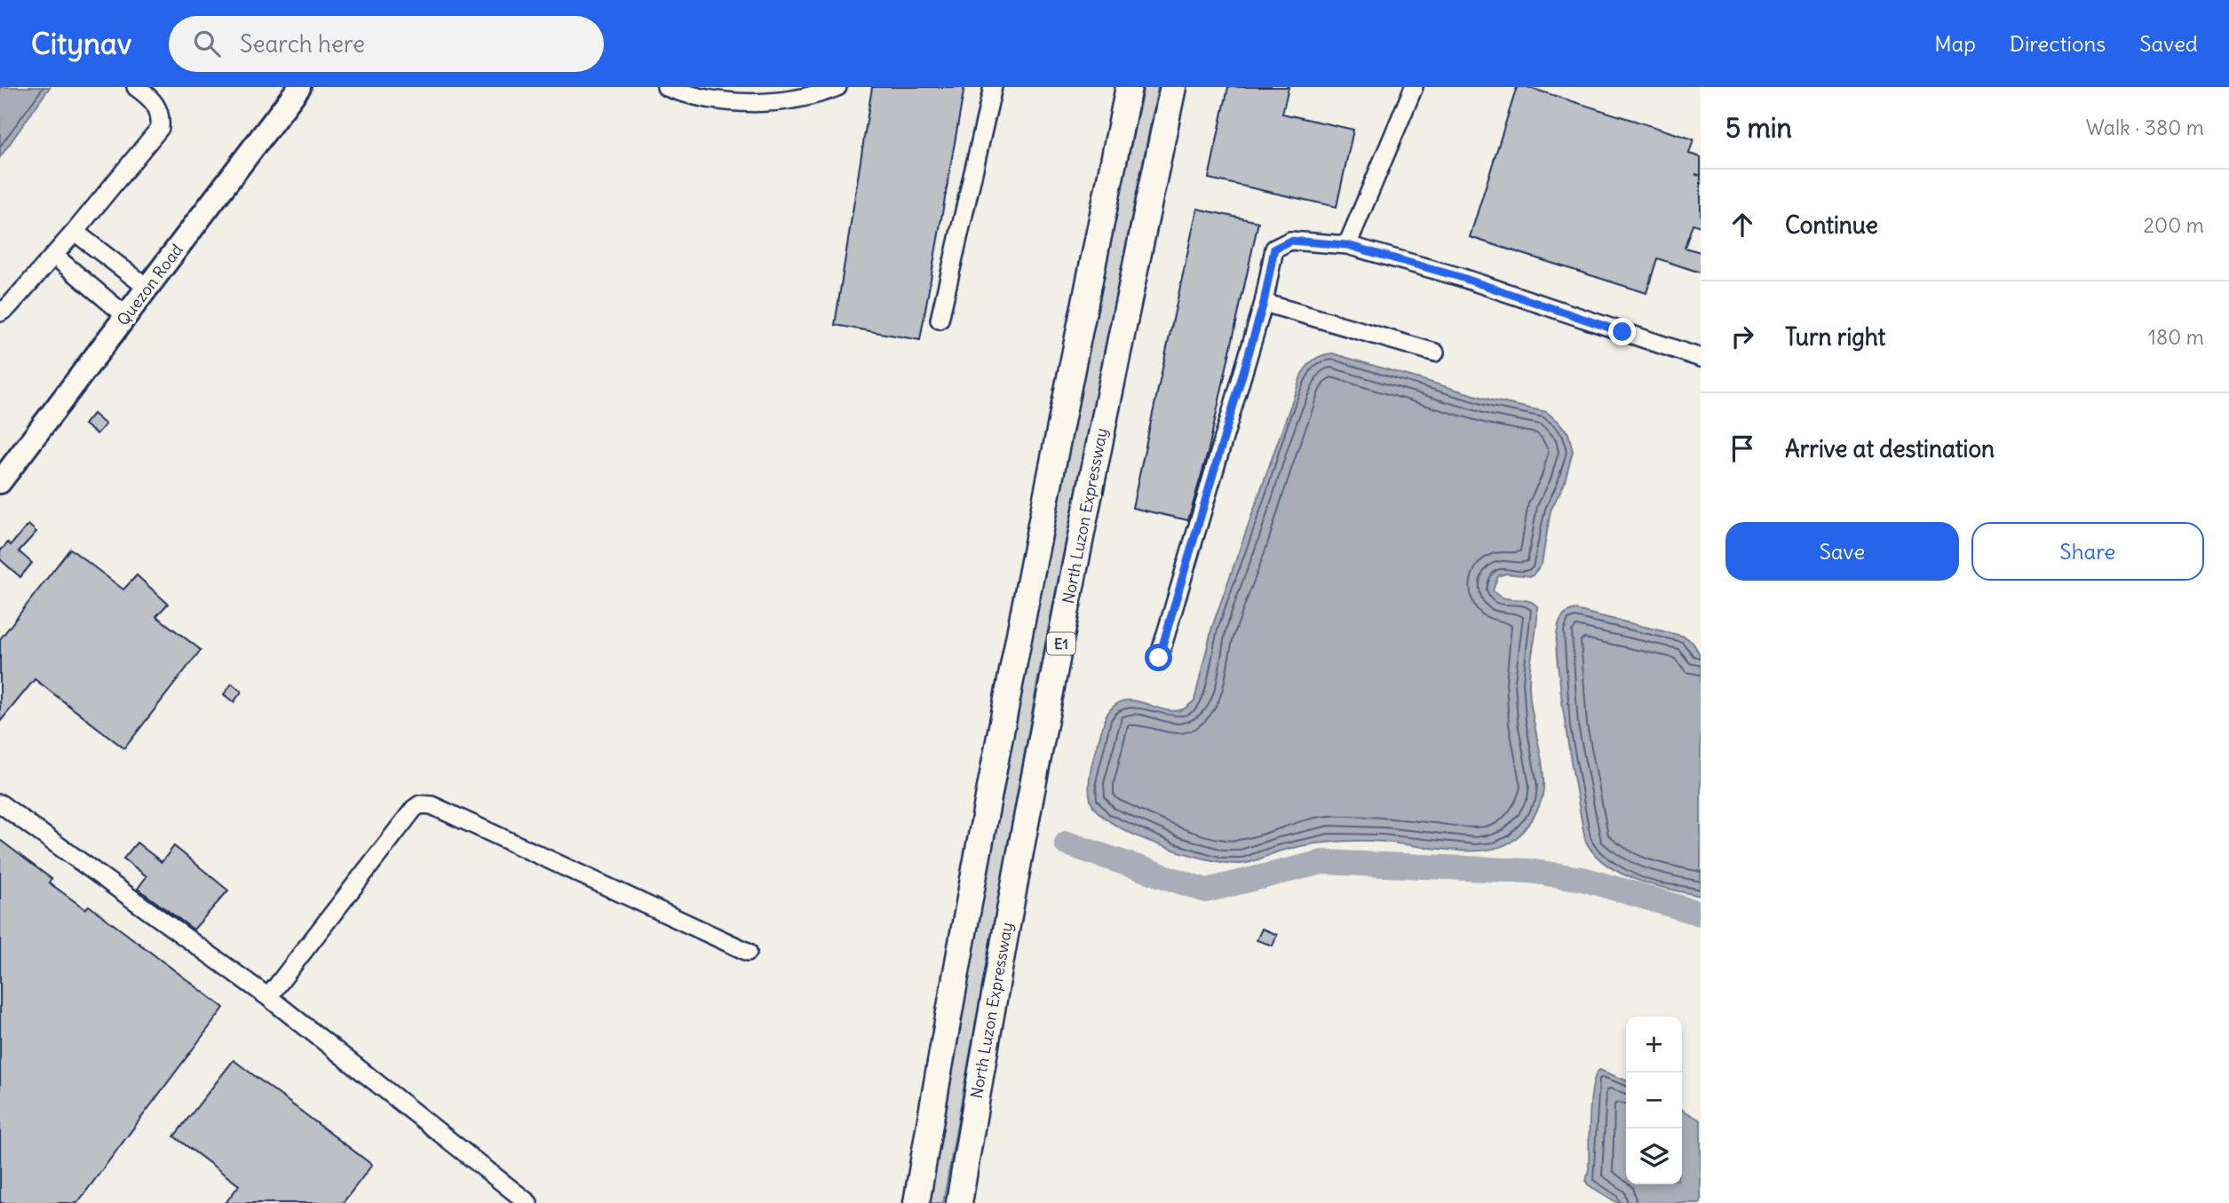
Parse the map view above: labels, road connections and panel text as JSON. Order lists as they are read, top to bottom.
{
  "streets": {
    "highway": ["North Luzon Expressway", "E1"],
    "main road": ["Quezon Road"]
  },
  "page": {
    "header": "Citynav",
    "search": "Search here",
    "nav": ["Map", "Directions", "Saved"],
    "heading": ["5 min", "Walk · 380 m"],
    "list": [
      ["Continue", "200 m"],
      ["Turn right", "180 m"],
      "Arrive at destination"
    ],
    "buttons": ["Save", "Share"],
    "map_buttons": ["+", "−"]
  }
}
